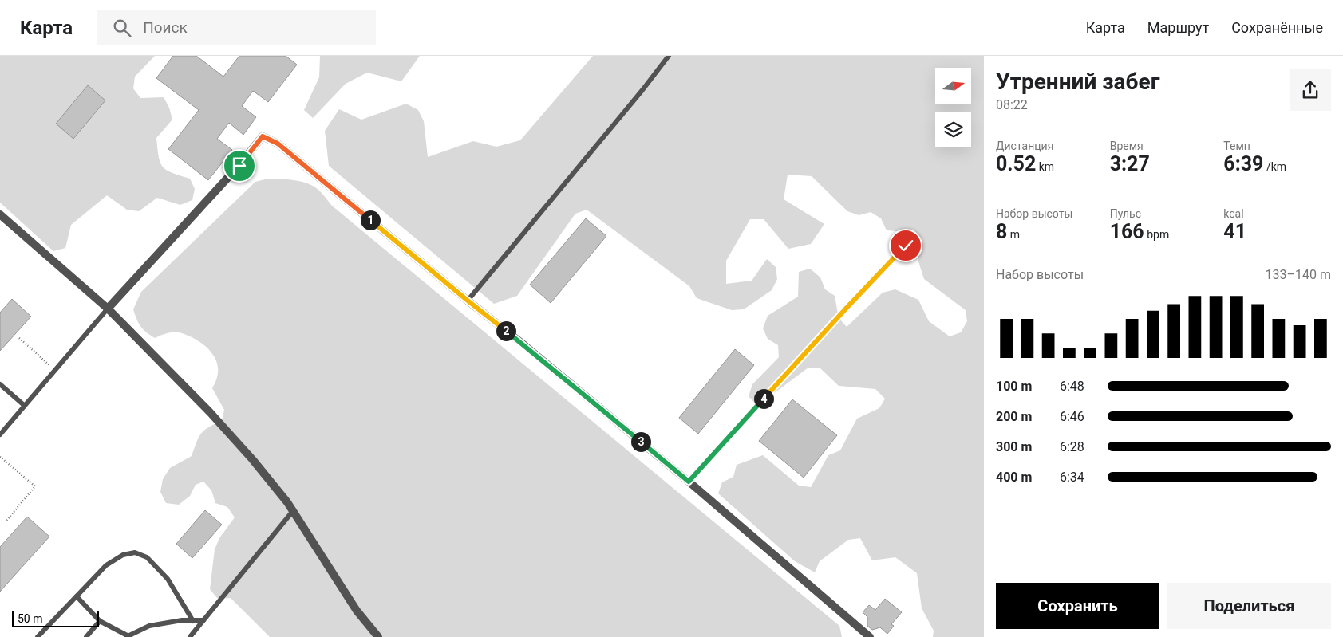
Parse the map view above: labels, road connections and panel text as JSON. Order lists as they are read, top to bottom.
{
  "scale_bar": "50 m",
  "north": "right",
  "page": {
    "header": "Карта",
    "search": "Поиск",
    "nav": ["Карта", "Маршрут", "Сохранённые"],
    "heading": ["Утренний забег", "08:22"],
    "stats": [
      ["Дистанция", "0.52 km"],
      ["Время", "3:27"],
      ["Темп", "6:39 /km"],
      ["Набор высоты", "8 m"],
      ["Пульс", "166 bpm"],
      ["kcal", "41"]
    ],
    "pins": [
      "1",
      "2",
      "4",
      "3"
    ],
    "chart": ["Набор высоты", "133–140 m"],
    "list": [
      {
        "name": "100 m",
        "note": "6:48"
      },
      {
        "name": "200 m",
        "note": "6:46"
      },
      {
        "name": "300 m",
        "note": "6:28"
      },
      {
        "name": "400 m",
        "note": "6:34"
      }
    ],
    "buttons": ["Сохранить", "Поделиться"],
    "scale": "50 m"
  }
}
